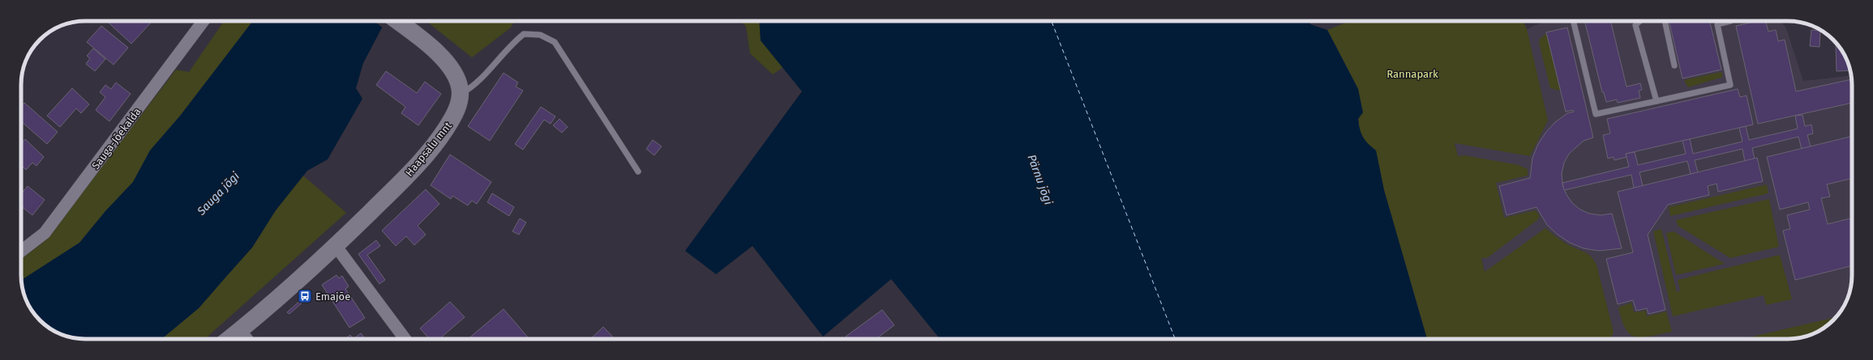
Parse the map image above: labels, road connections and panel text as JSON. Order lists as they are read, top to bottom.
{
  "streets": {
    "main road": ["Haapsalu mnt"],
    "street": ["Sauga-Jõekalda"]
  },
  "water": ["Pärnu jõgi", "Sauga jõgi"],
  "parks": ["Rannapark"],
  "places": {
    "bus stop": ["Emajõe"]
  }
}
